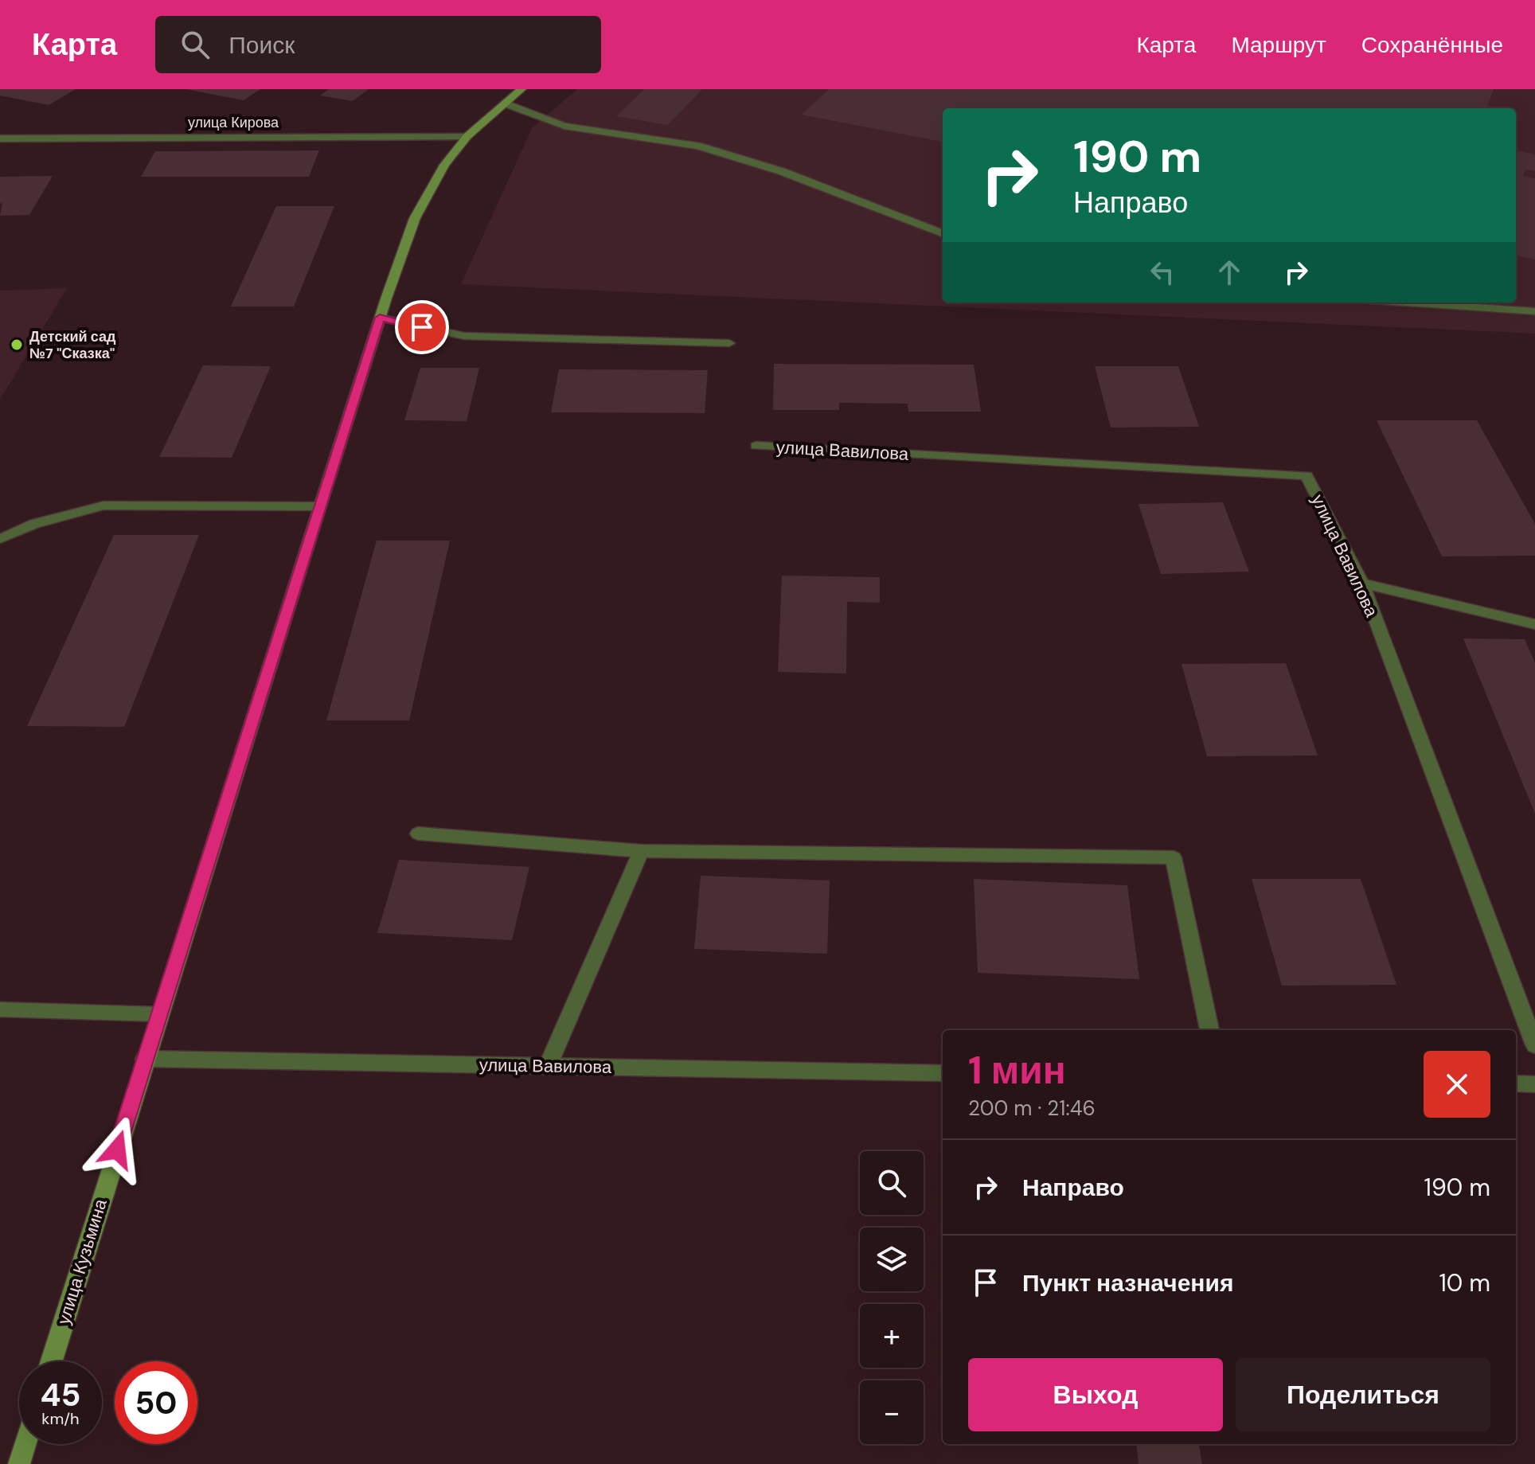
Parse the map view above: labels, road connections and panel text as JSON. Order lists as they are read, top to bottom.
{
  "streets": {
    "main road": ["улица Кузьмина"],
    "street": ["улица Кирова", "улица Вавилова"]
  },
  "crossings": [
    ["улица Кирова", "улица Кузьмина"],
    ["улица Вавилова", "улица Кузьмина"]
  ],
  "places": ["Детский сад №7 \"Сказка\""],
  "page": {
    "header": "Карта",
    "search": "Поиск",
    "nav": ["Карта", "Маршрут", "Сохранённые"],
    "turn": ["190 m", "Направо"],
    "heading": ["1 мин", "200 m · 21:46"],
    "list": [
      {
        "name": "Направо",
        "value": "190 m"
      },
      {
        "name": "Пункт назначения",
        "value": "10 m"
      }
    ],
    "map_buttons": ["+", "−"],
    "buttons": ["Выход", "Поделиться"],
    "speed": "45 km/h",
    "limit": "50"
  }
}
